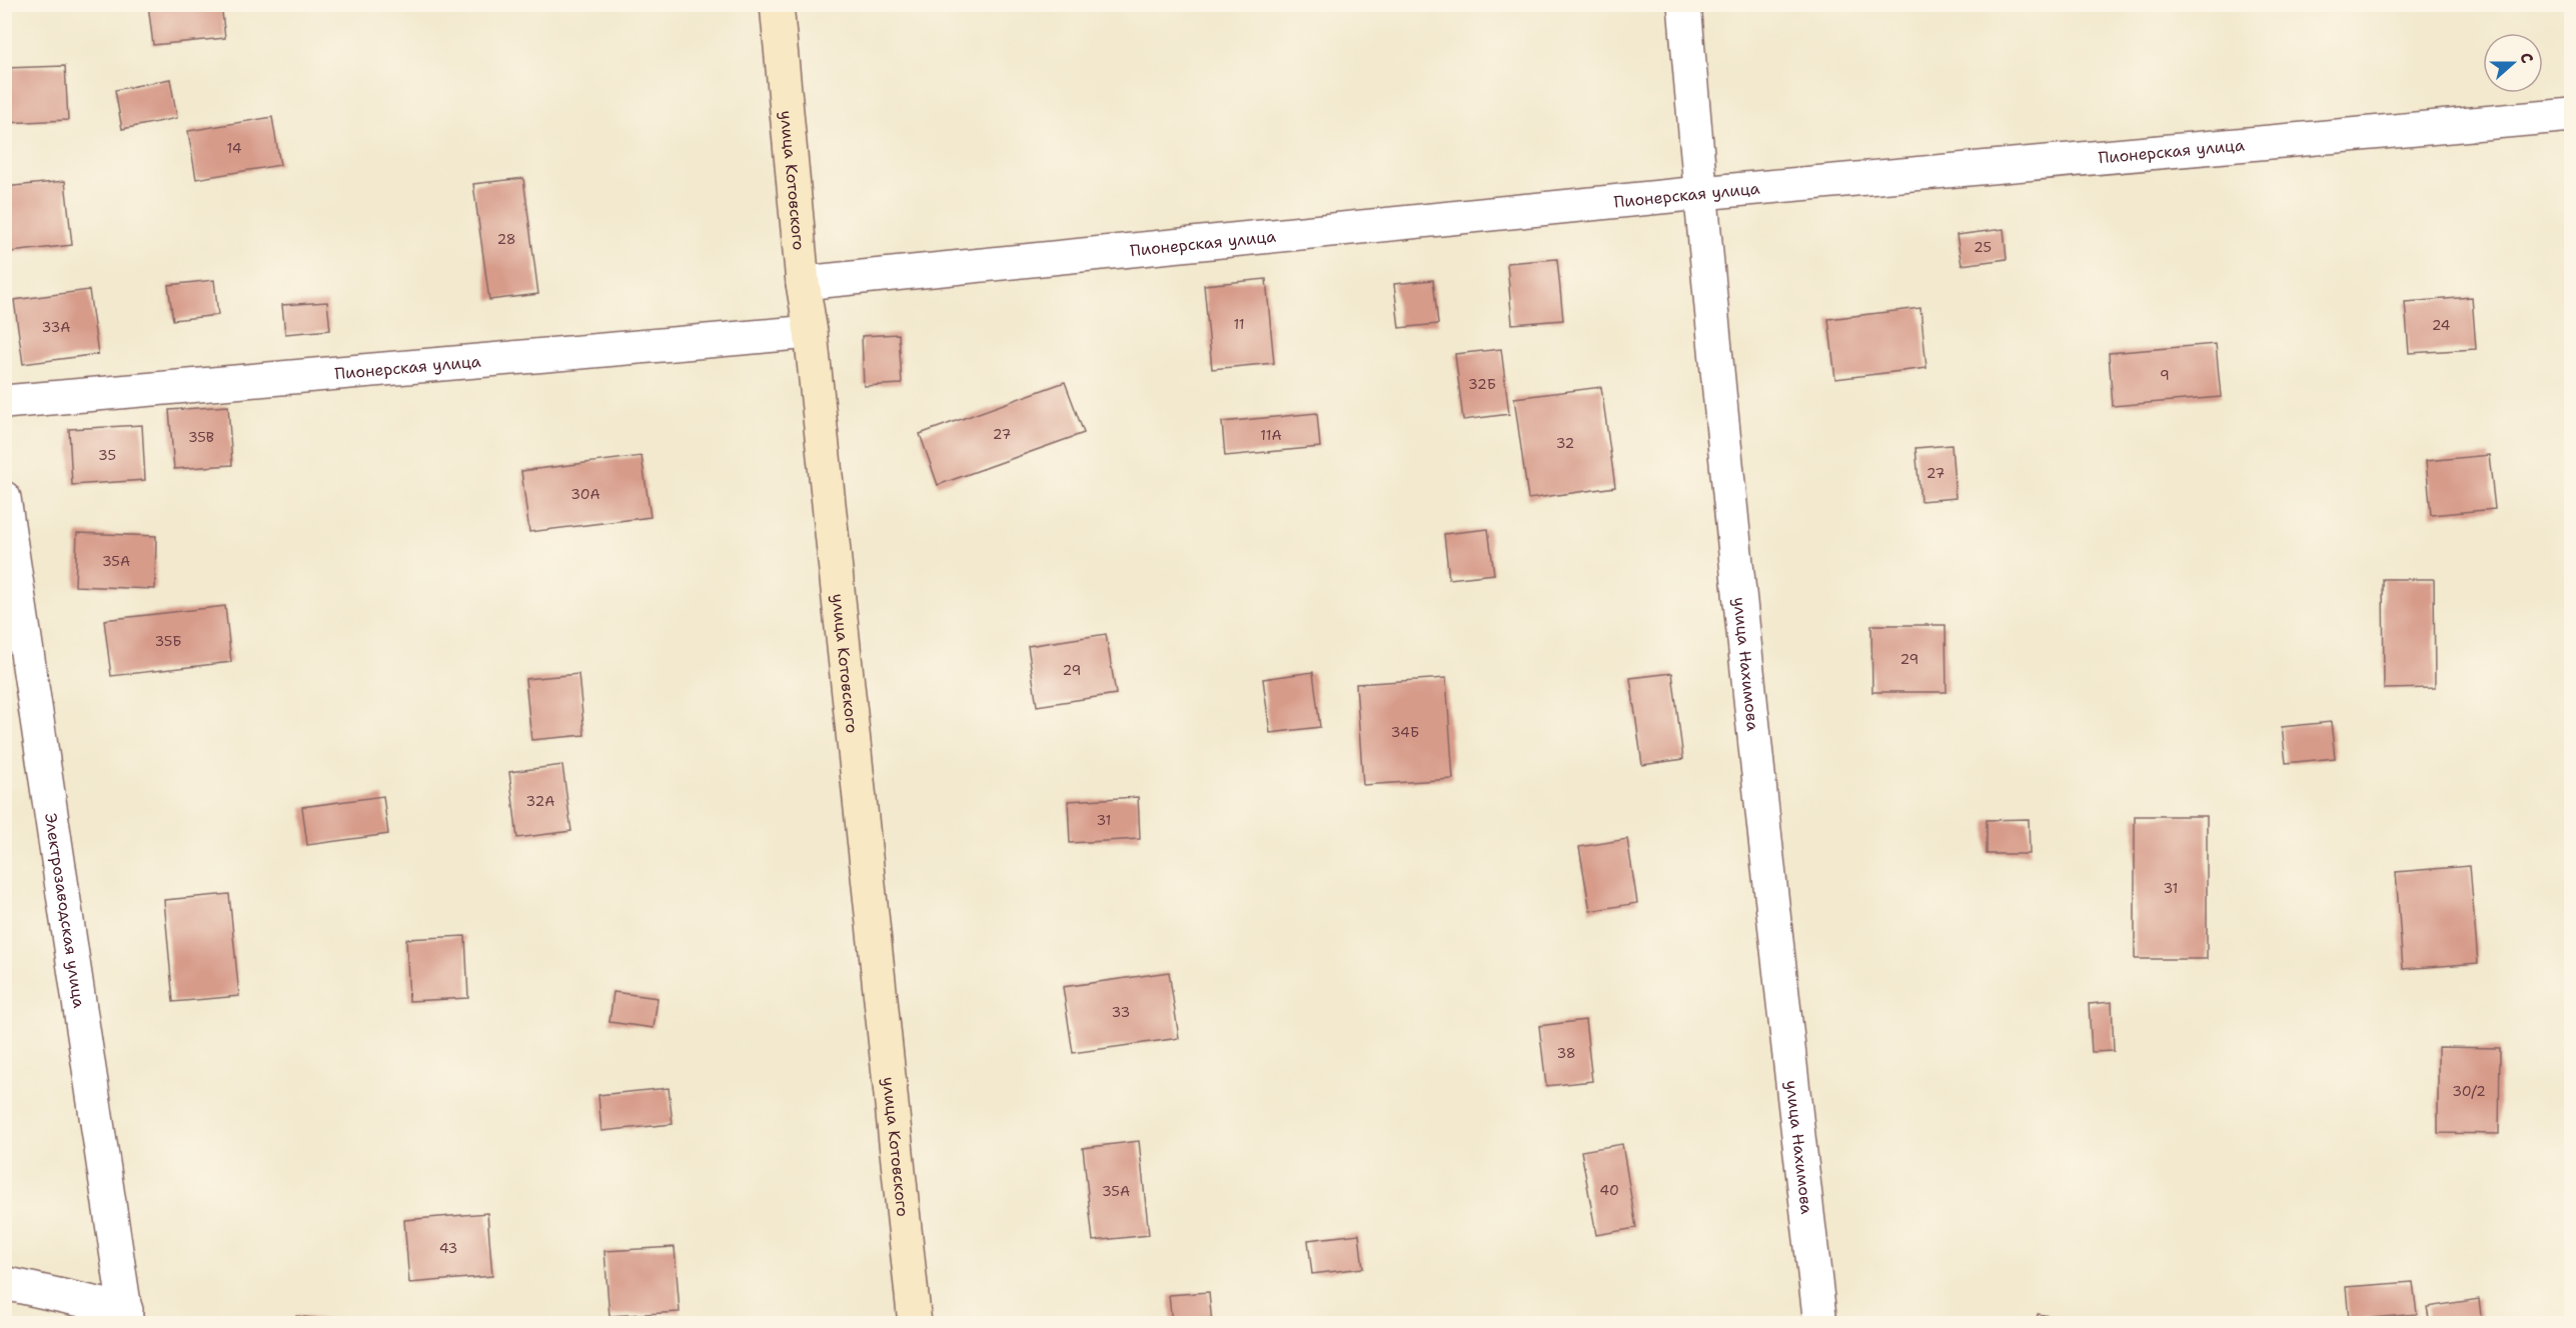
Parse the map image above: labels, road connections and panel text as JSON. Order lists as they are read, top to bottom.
{
  "streets": {
    "main road": ["улица Котовского"],
    "street": ["Пионерская улица", "улица Нахимова", "Электрозаводская улица"]
  },
  "crossings": [
    ["Пионерская улица", "улица Котовского"],
    ["Пионерская улица", "улица Нахимова"]
  ],
  "house_numbers": [
    "14",
    "28",
    "25",
    "11",
    "24",
    "33А",
    "9",
    "32Б",
    "27",
    "11А",
    "35В",
    "32",
    "35",
    "27",
    "30А",
    "35А",
    "35Б",
    "29",
    "29",
    "34Б",
    "32А",
    "31",
    "31",
    "33",
    "38",
    "30/2",
    "40",
    "35А",
    "43"
  ],
  "north": "right"
}
